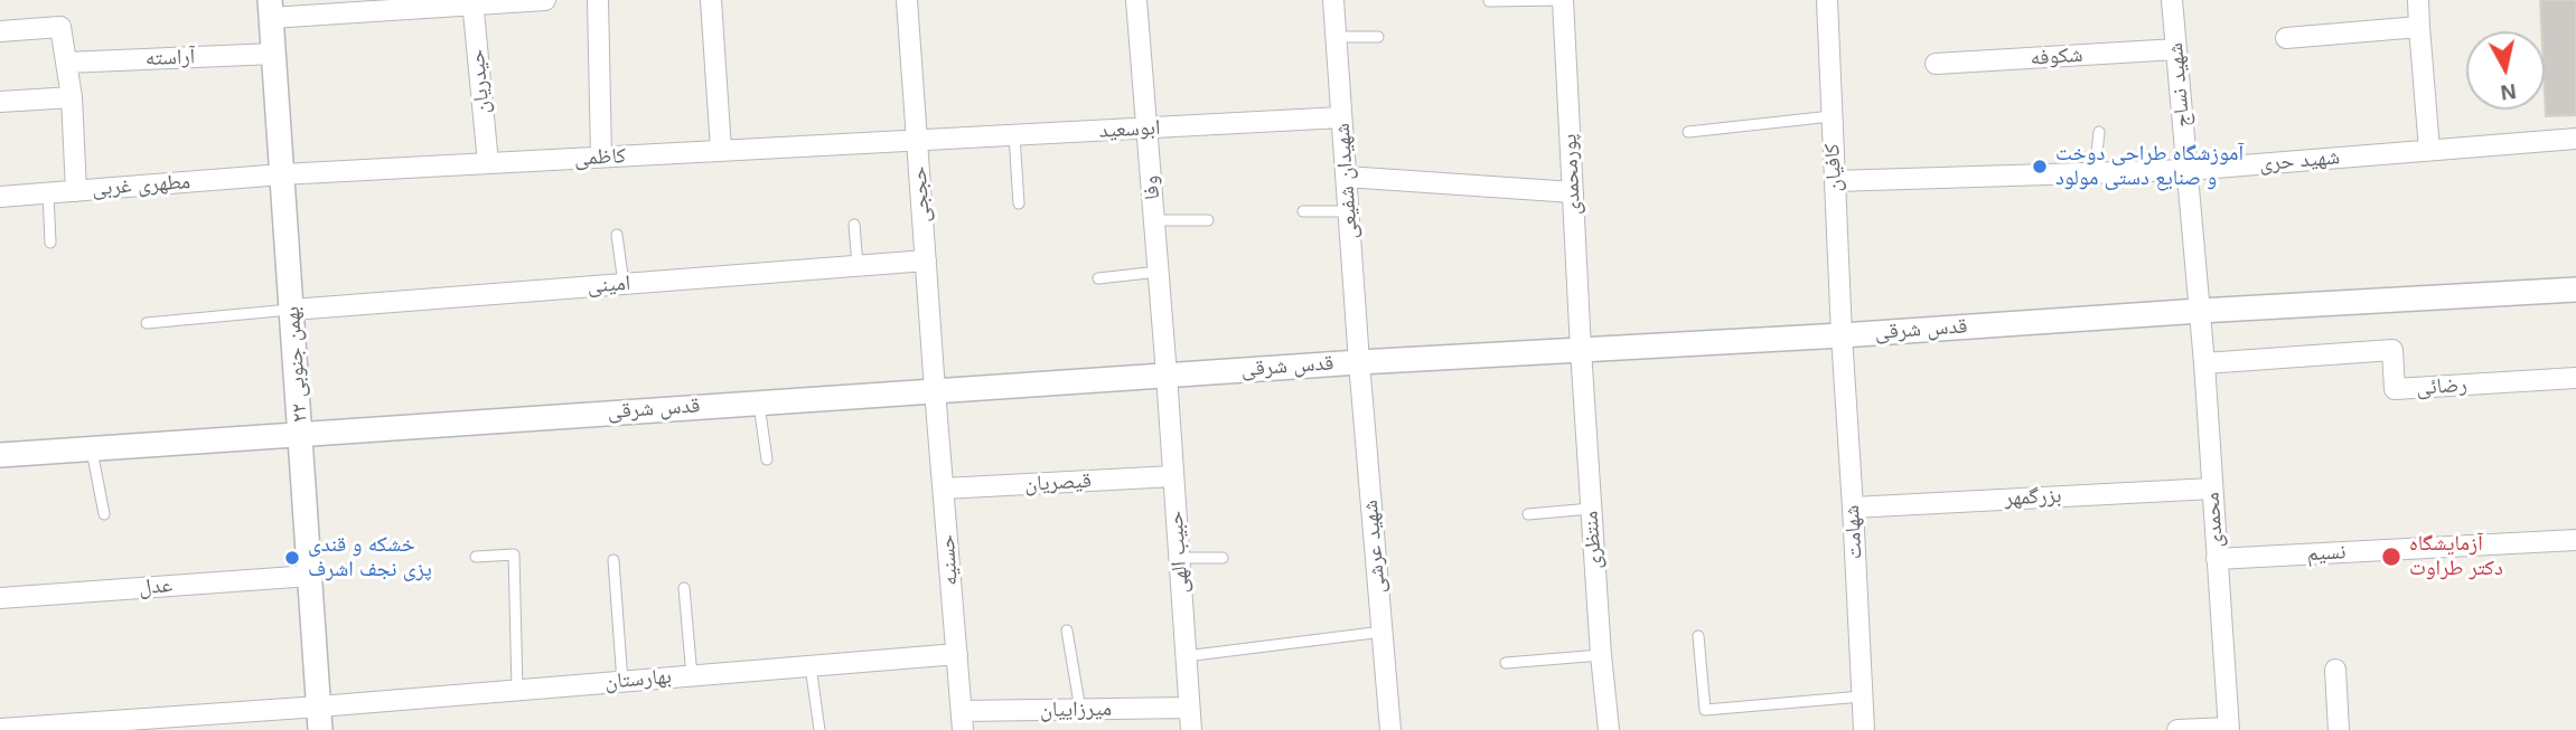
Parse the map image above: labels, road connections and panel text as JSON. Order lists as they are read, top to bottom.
{
  "streets": {
    "street": [
      "شکوفه",
      "آراسته",
      "حیدریان",
      "شهید نساج",
      "ابوسعید",
      "کاظمی",
      "شهید حری",
      "کافیان",
      "پورمحمدی",
      "شهیدان شفیعی",
      "مطهری غربی",
      "وفا",
      "حججی",
      "امینی",
      "قدس شرقی",
      "۲۲ بهمن جنوبی",
      "رضائی",
      "قیصریان",
      "بزرگمهر",
      "محمدی",
      "شهامت",
      "منتظری",
      "شهید عرشی",
      "حبیب الهی",
      "نسیم",
      "حسنیه",
      "عدل",
      "بهارستان",
      "میرزاییان"
    ]
  },
  "crossings": [
    ["شکوفه", "شهید نساج"],
    ["آراسته", "۲۲ بهمن جنوبی"],
    ["حیدریان", "کاظمی"],
    ["شهید نساج", "شهید حری"],
    ["شهید نساج", "قدس شرقی"],
    ["شهید نساج", "محمدی"],
    ["ابوسعید", "کاظمی"],
    ["ابوسعید", "شهیدان شفیعی"],
    ["ابوسعید", "وفا"],
    ["ابوسعید", "حججی"],
    ["کاظمی", "مطهری غربی"],
    ["کاظمی", "حججی"],
    ["کاظمی", "۲۲ بهمن جنوبی"],
    ["شهید حری", "کافیان"],
    ["کافیان", "قدس شرقی"],
    ["کافیان", "شهامت"],
    ["پورمحمدی", "قدس شرقی"],
    ["پورمحمدی", "منتظری"],
    ["شهیدان شفیعی", "قدس شرقی"],
    ["شهیدان شفیعی", "شهید عرشی"],
    ["مطهری غربی", "۲۲ بهمن جنوبی"],
    ["وفا", "قدس شرقی"],
    ["وفا", "حبیب الهی"],
    ["حججی", "امینی"],
    ["حججی", "قدس شرقی"],
    ["حججی", "حسنیه"],
    ["امینی", "۲۲ بهمن جنوبی"],
    ["قدس شرقی", "۲۲ بهمن جنوبی"],
    ["قدس شرقی", "محمدی"],
    ["قدس شرقی", "شهامت"],
    ["قدس شرقی", "منتظری"],
    ["قدس شرقی", "شهید عرشی"],
    ["قدس شرقی", "حبیب الهی"],
    ["قدس شرقی", "حسنیه"],
    ["۲۲ بهمن جنوبی", "عدل"],
    ["۲۲ بهمن جنوبی", "بهارستان"],
    ["رضائی", "محمدی"],
    ["قیصریان", "حبیب الهی"],
    ["قیصریان", "حسنیه"],
    ["بزرگمهر", "محمدی"],
    ["بزرگمهر", "شهامت"],
    ["محمدی", "نسیم"],
    ["حبیب الهی", "میرزاییان"],
    ["حسنیه", "بهارستان"],
    ["حسنیه", "میرزاییان"]
  ],
  "places": ["آموزشگاه طراحی دوخت و صنایع دستی مولود", "آزمایشگاه دکتر طراوت", "خشکه و قندی پزی نجف اشرف"],
  "north": "bottom"
}
